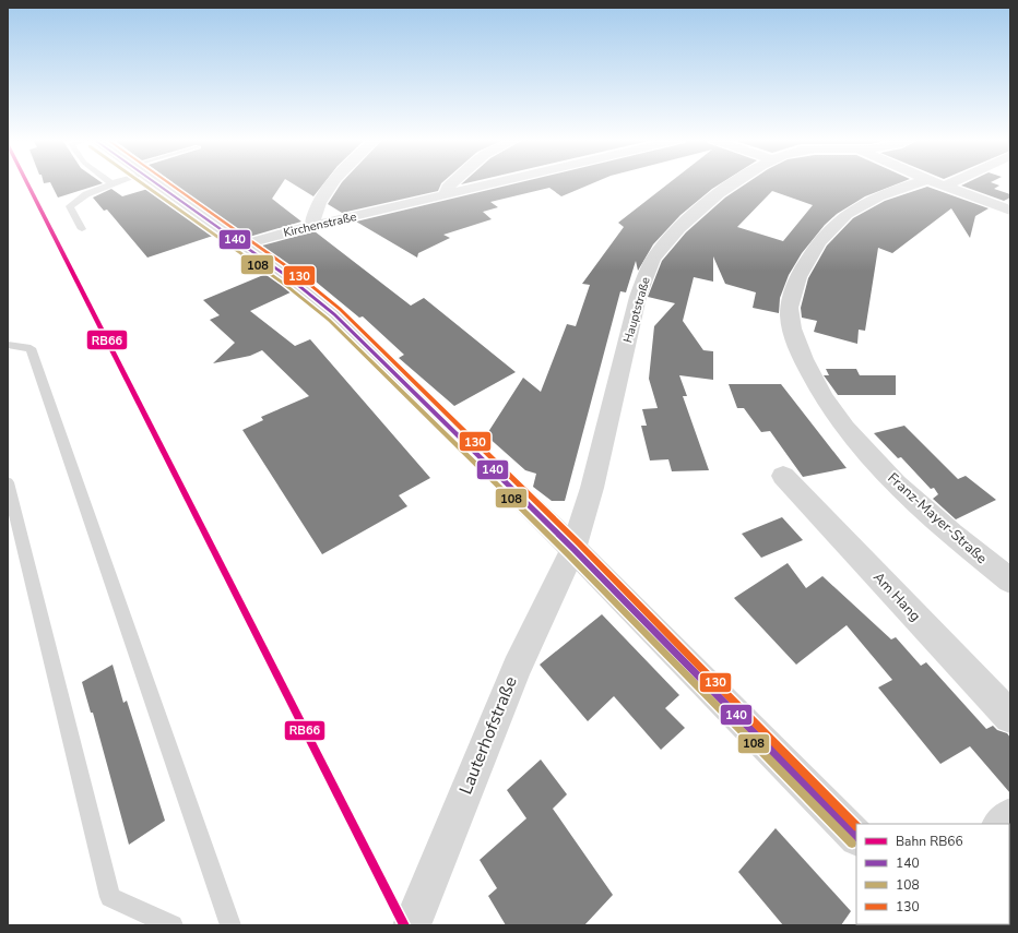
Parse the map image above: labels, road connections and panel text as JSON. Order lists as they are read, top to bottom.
{
  "streets": {
    "street": [
      "Kirchenstraße",
      "Hauptstraße",
      "Franz-Mayer-Straße",
      "Am Hang",
      "Lauterhofstraße"
    ]
  },
  "crossings": [
    ["Hauptstraße", "Lauterhofstraße"]
  ],
  "lines": [
    "rail line RB66",
    "transit line 140",
    "transit line 108",
    "transit line 130"
  ],
  "legend": [
    "Bahn RB66",
    "140",
    "108",
    "130"
  ]
}
